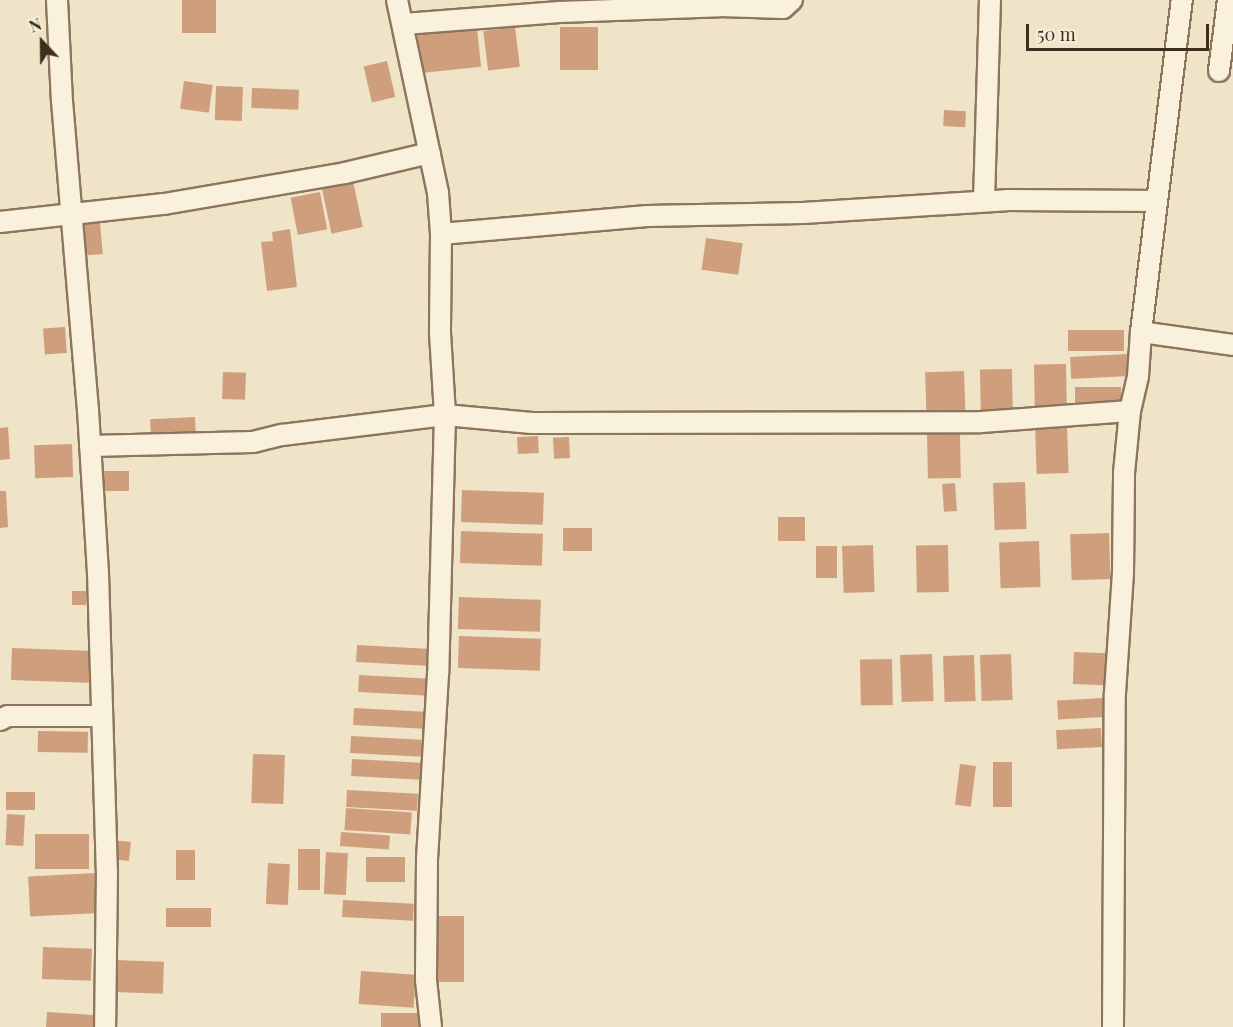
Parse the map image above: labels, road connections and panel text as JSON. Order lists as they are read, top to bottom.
{
  "scale_bar": "50 m",
  "north": "top"
}
